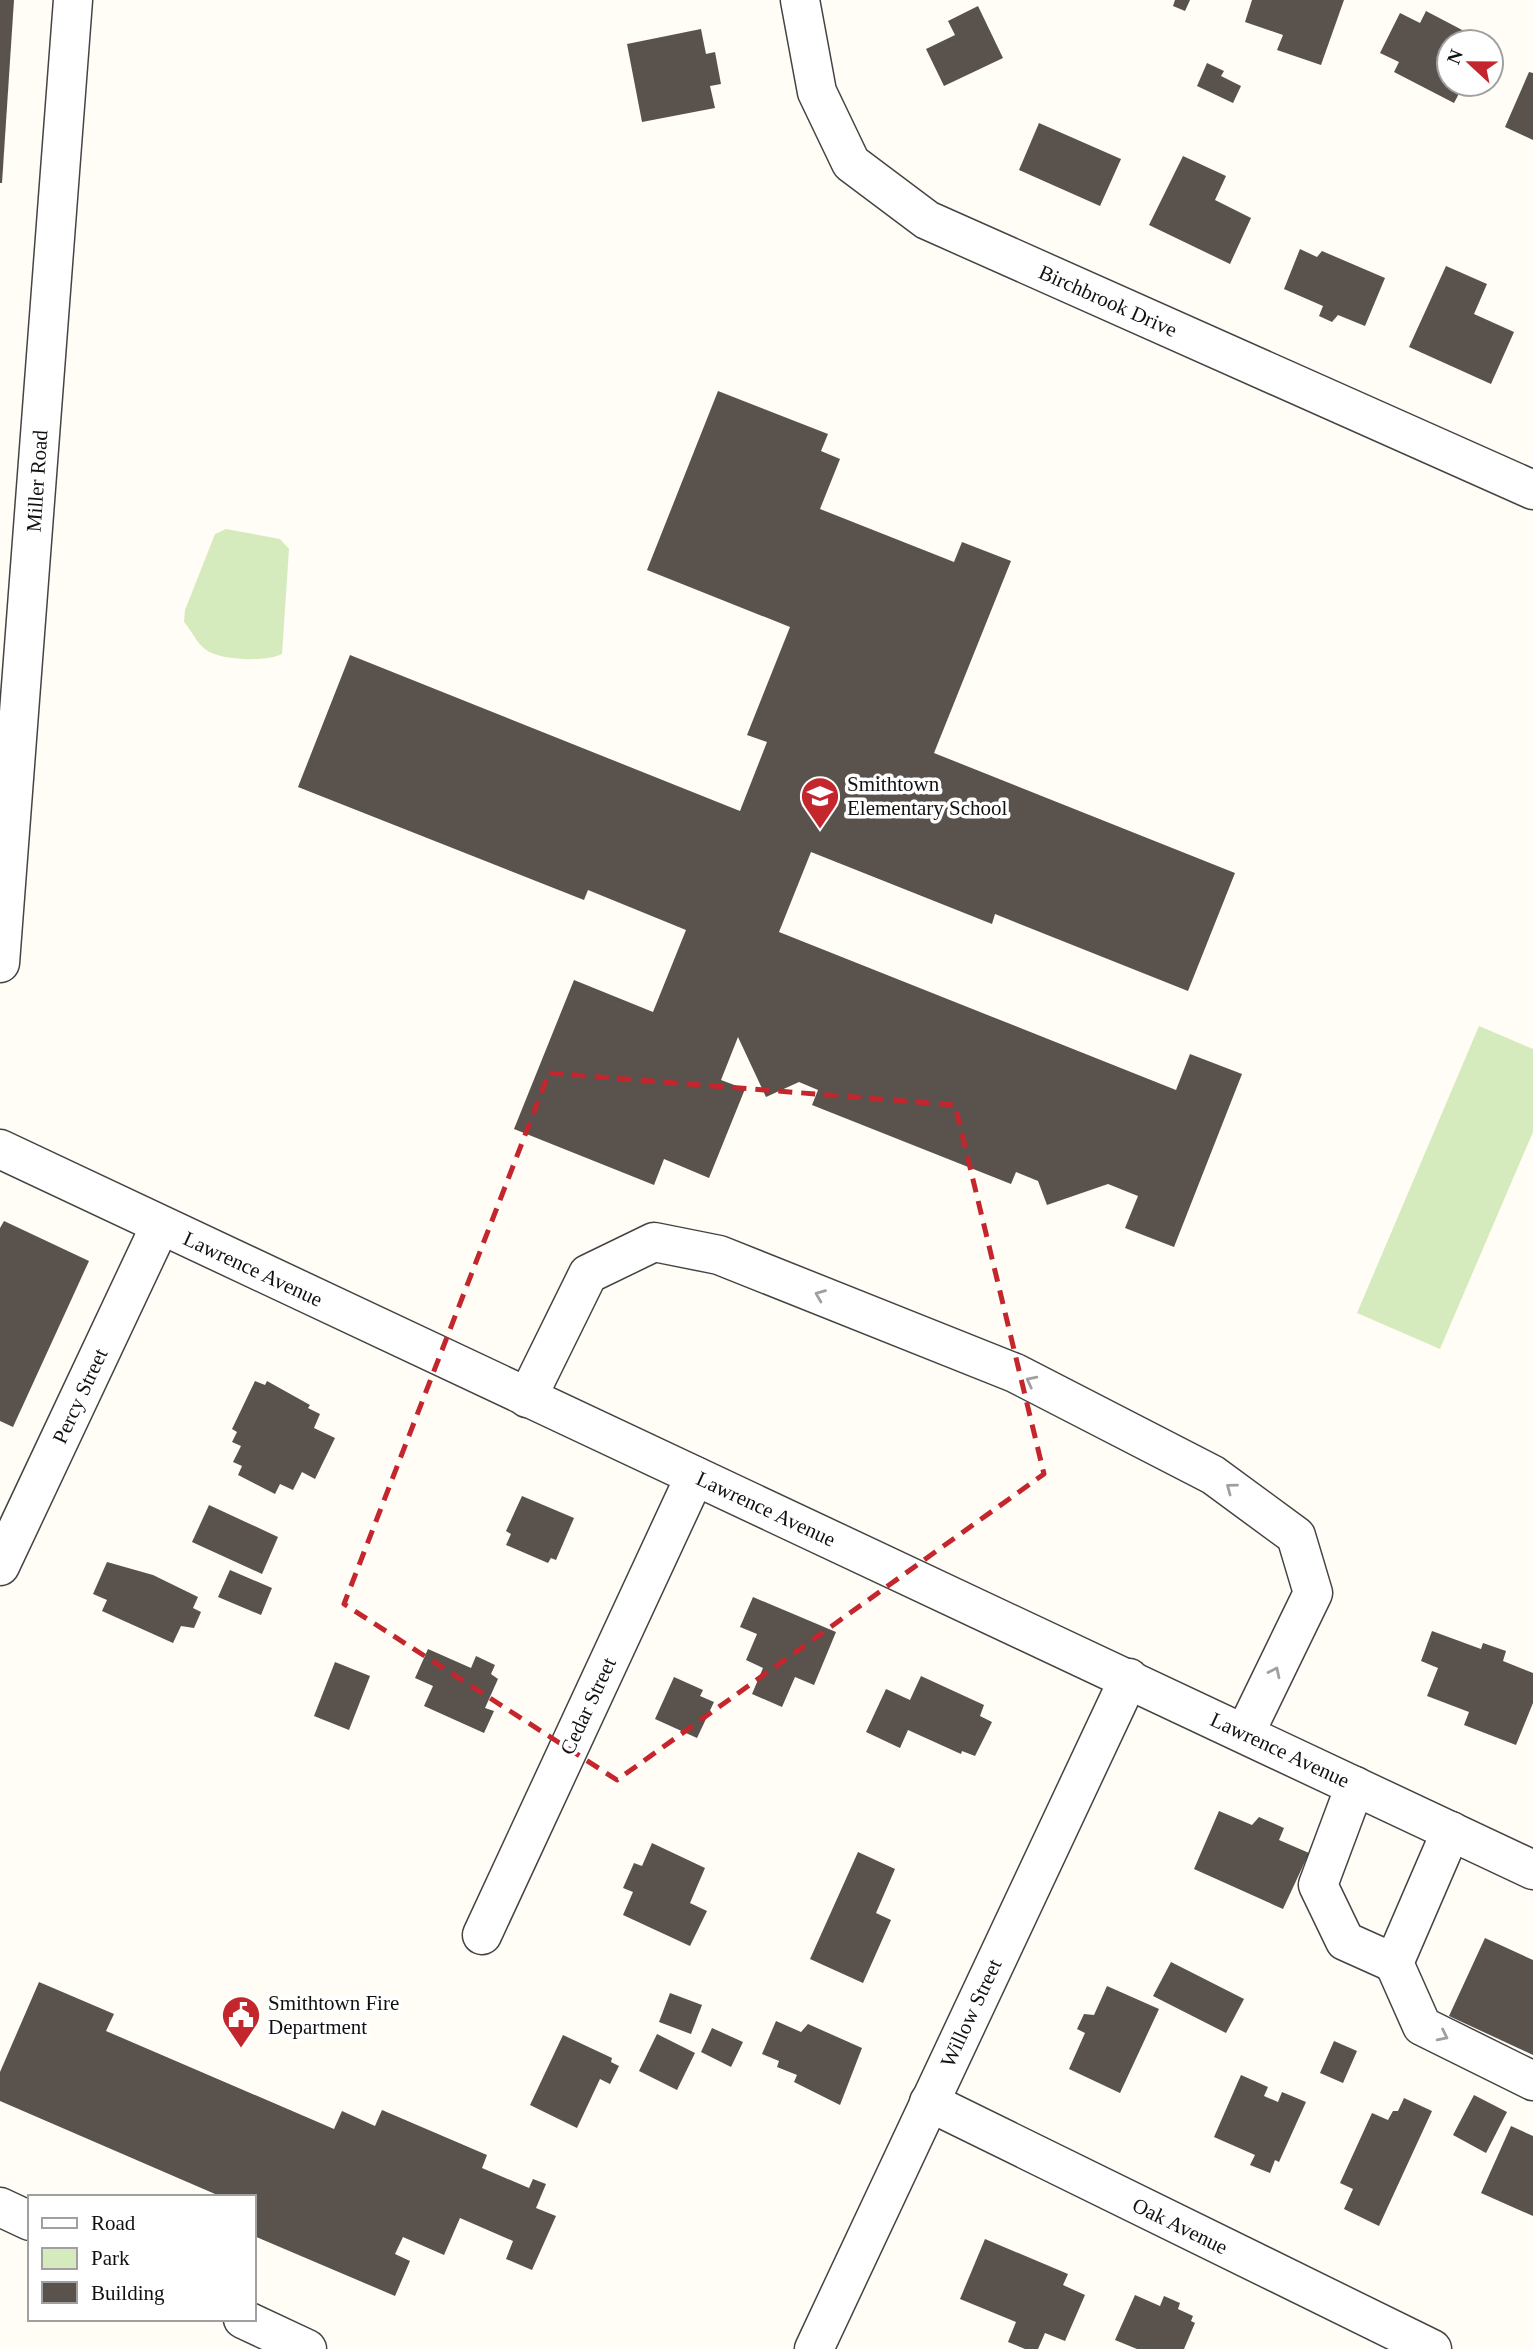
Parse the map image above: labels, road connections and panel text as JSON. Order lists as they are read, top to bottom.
{
  "streets": {
    "street": [
      "Birchbrook Drive",
      "Miller Road",
      "Lawrence Avenue",
      "Percy Street",
      "Cedar Street",
      "Willow Street",
      "Oak Avenue"
    ]
  },
  "crossings": [
    ["Lawrence Avenue", "Percy Street"],
    ["Lawrence Avenue", "Cedar Street"],
    ["Lawrence Avenue", "Willow Street"],
    ["Willow Street", "Oak Avenue"]
  ],
  "places": {
    "school or university": ["Smithtown Elementary School"],
    "public building": ["Smithtown Fire Department"]
  },
  "legend": ["Road", "Park", "Building"],
  "north": "left"
}
